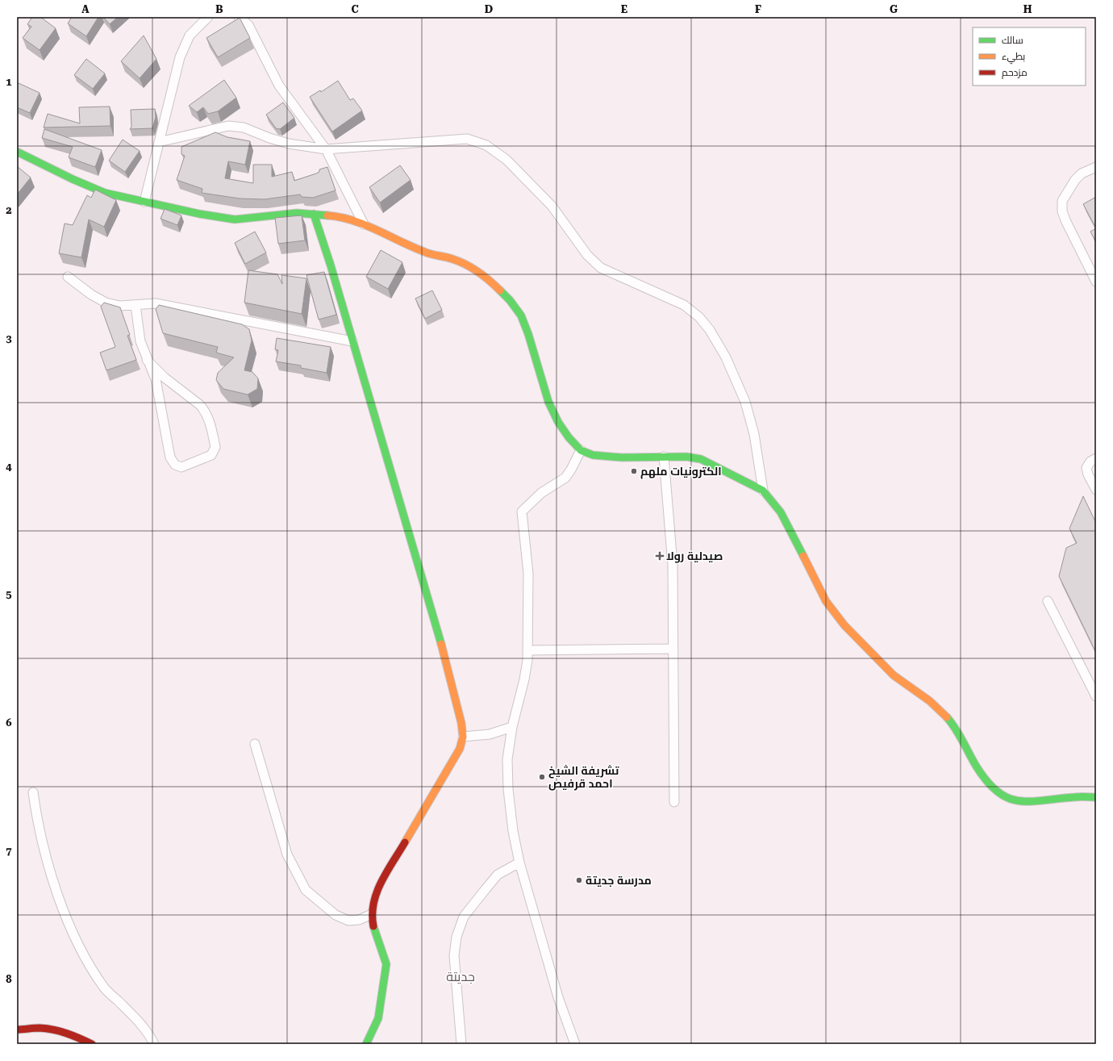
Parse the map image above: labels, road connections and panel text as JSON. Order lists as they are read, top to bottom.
{
  "districts": ["جديتة"],
  "places": {
    "other": ["الكترونيات ملهم", "تشريفة الشيخ احمد قرفيص", "مدرسة جديتة"],
    "health": ["صيدلية رولا"]
  },
  "legend": ["سالك", "بطيء", "مزدحم"],
  "grid": {
    "columns": [
      "A",
      "B",
      "C",
      "D",
      "E",
      "F",
      "G",
      "H"
    ],
    "rows": [
      "1",
      "2",
      "3",
      "4",
      "5",
      "6",
      "7",
      "8"
    ]
  }
}
